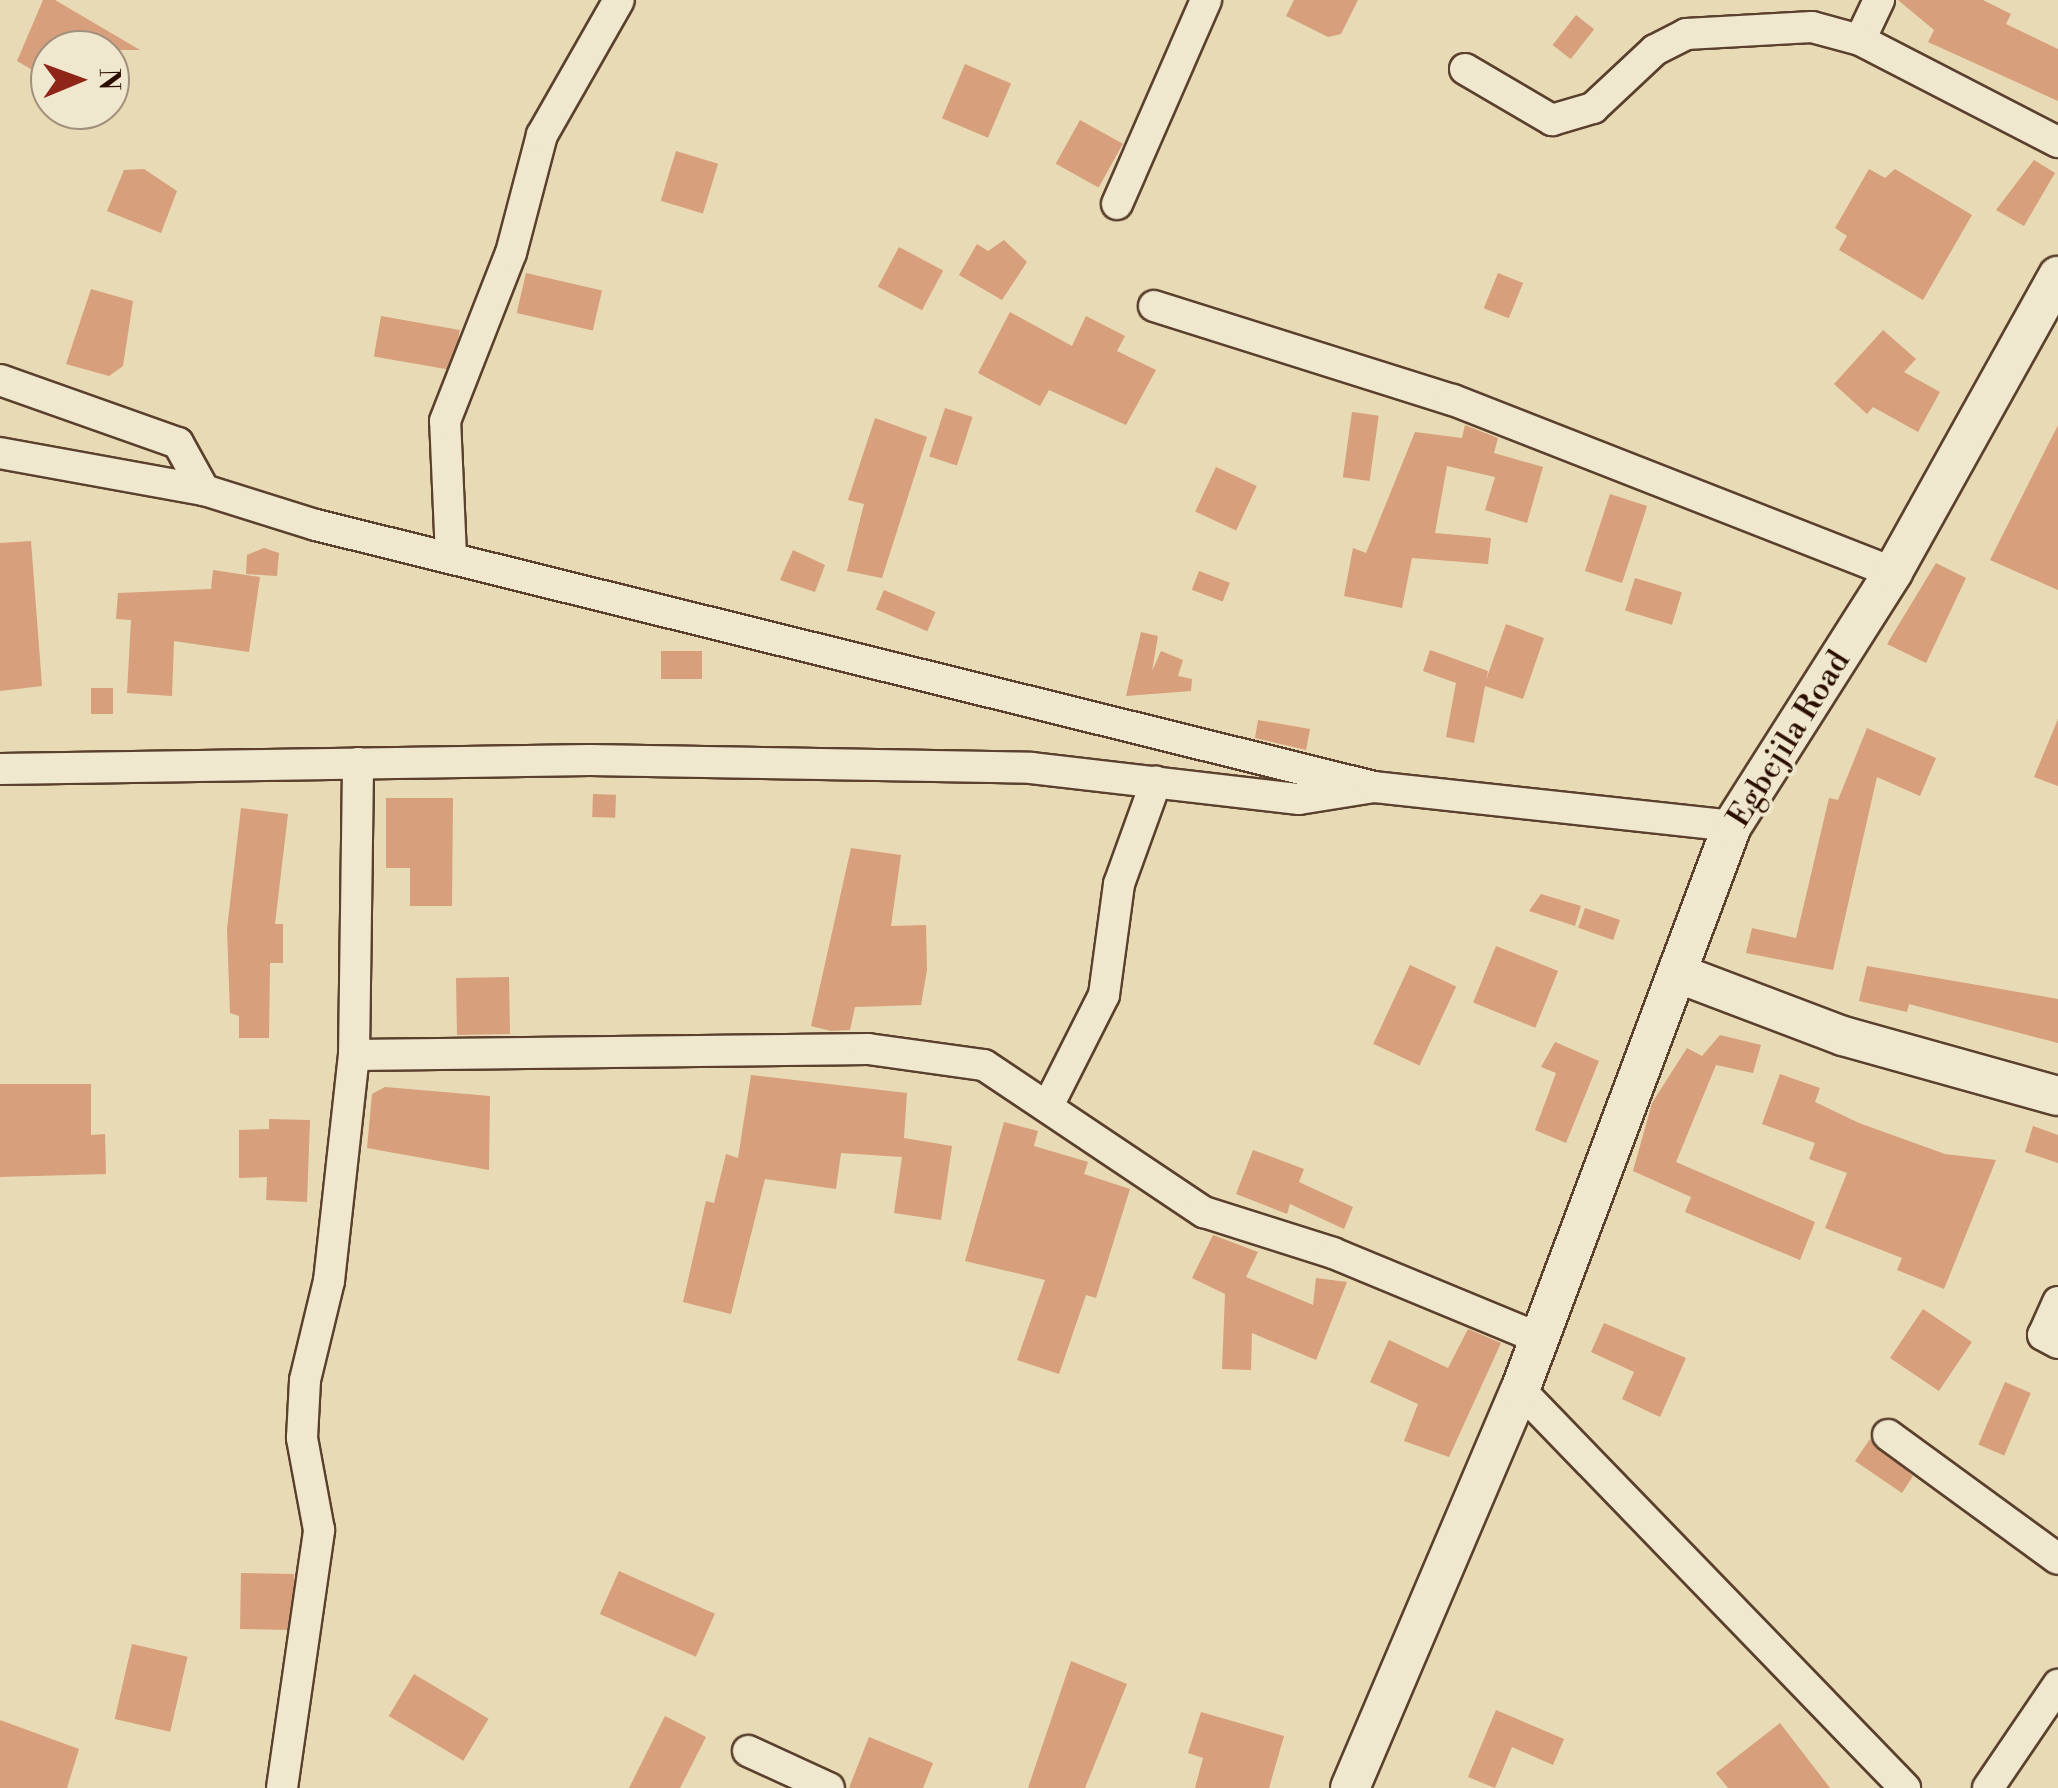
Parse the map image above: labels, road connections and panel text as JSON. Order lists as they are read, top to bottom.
{
  "streets": {
    "street": ["Egbejila Road"]
  },
  "north": "right"
}
